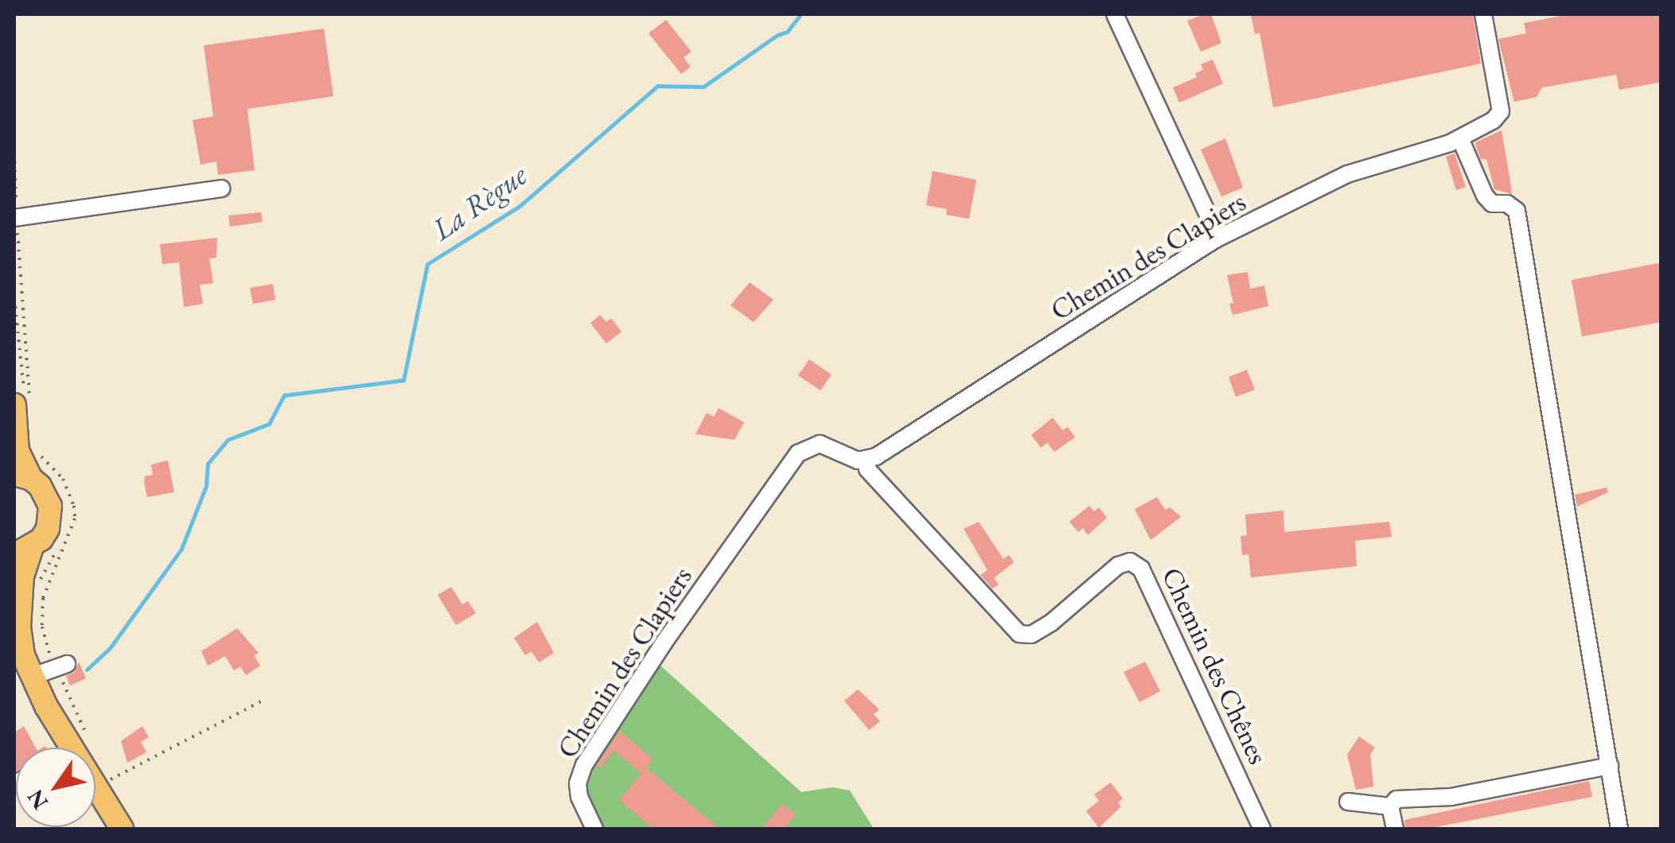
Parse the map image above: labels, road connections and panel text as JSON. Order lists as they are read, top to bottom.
{
  "streets": {
    "street": ["Chemin des Clapiers", "Chemin des Chênes"]
  },
  "crossings": [
    ["Chemin des Clapiers", "Chemin des Chênes"]
  ],
  "water": ["La Règue"],
  "north": "bottom left"
}
